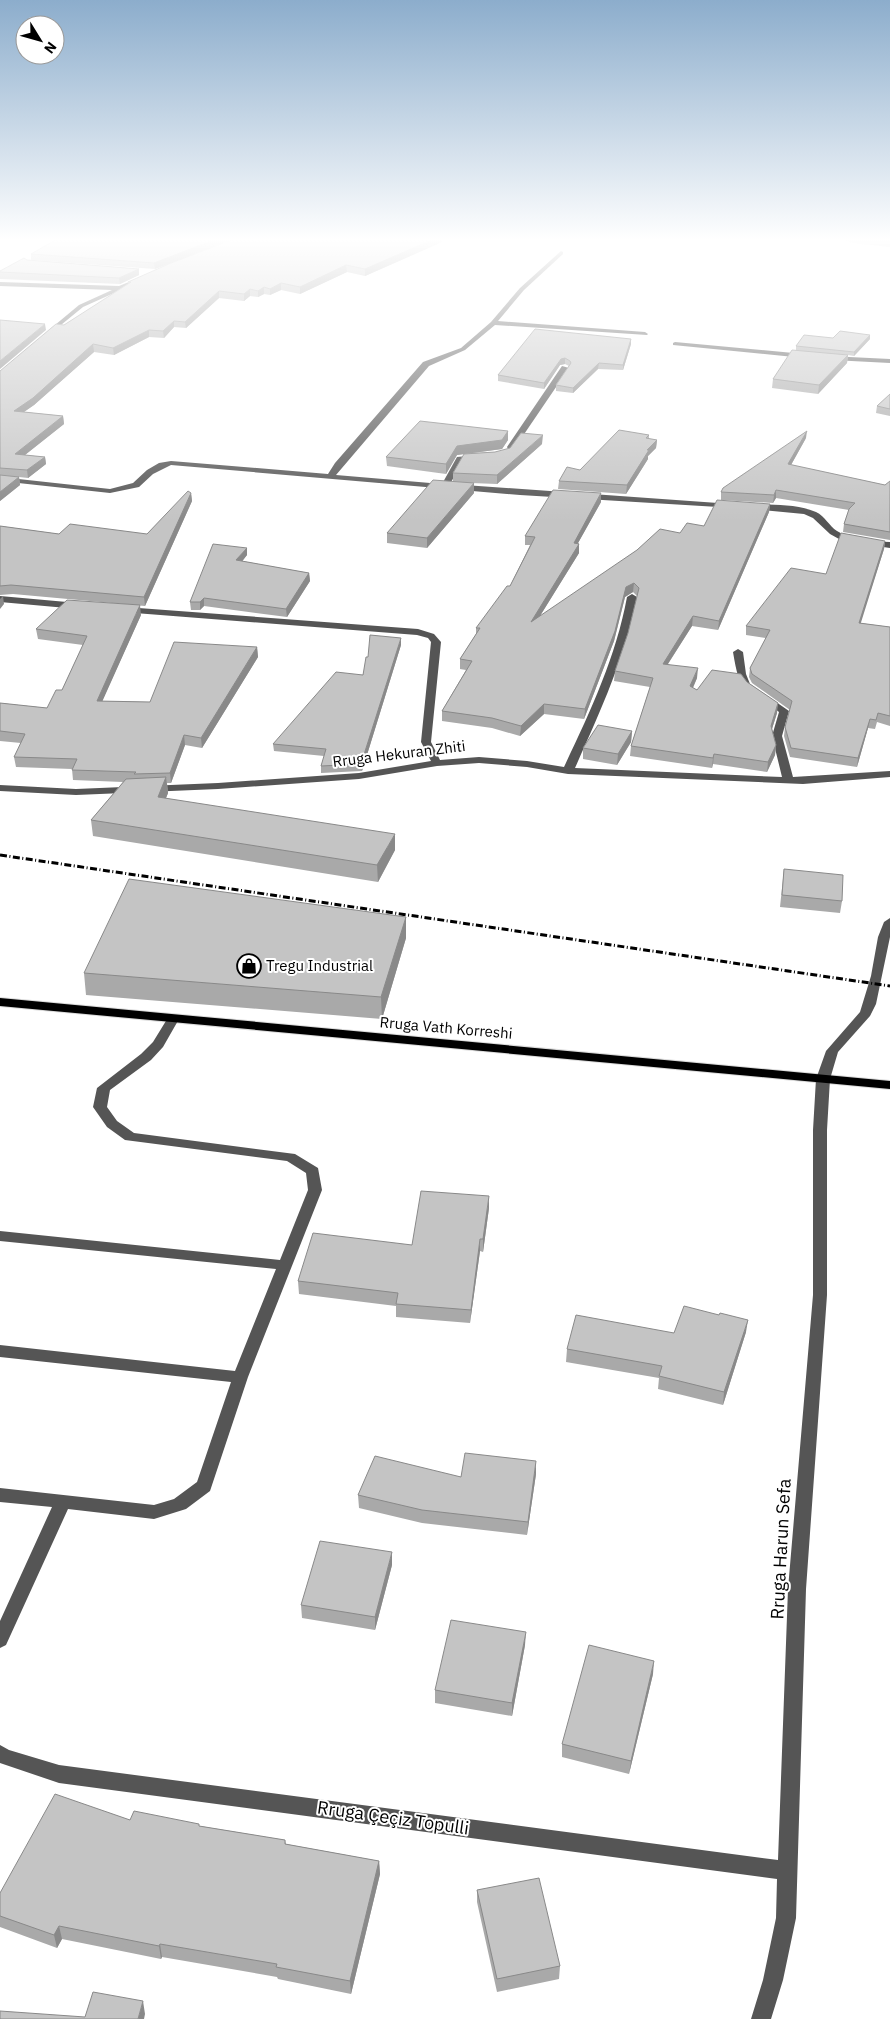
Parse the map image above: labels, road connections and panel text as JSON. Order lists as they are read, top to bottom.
{
  "streets": {
    "main road": ["Rruga Vath Korreshi"],
    "street": ["Rruga Hekuran Zhiti", "Rruga Harun Sefa", "Rruga Çeçiz Topulli"]
  },
  "crossings": [
    ["Rruga Vath Korreshi", "Rruga Harun Sefa"],
    ["Rruga Harun Sefa", "Rruga Çeçiz Topulli"]
  ],
  "places": {
    "shop": ["Tregu Industrial"]
  },
  "north": "bottom right"
}
